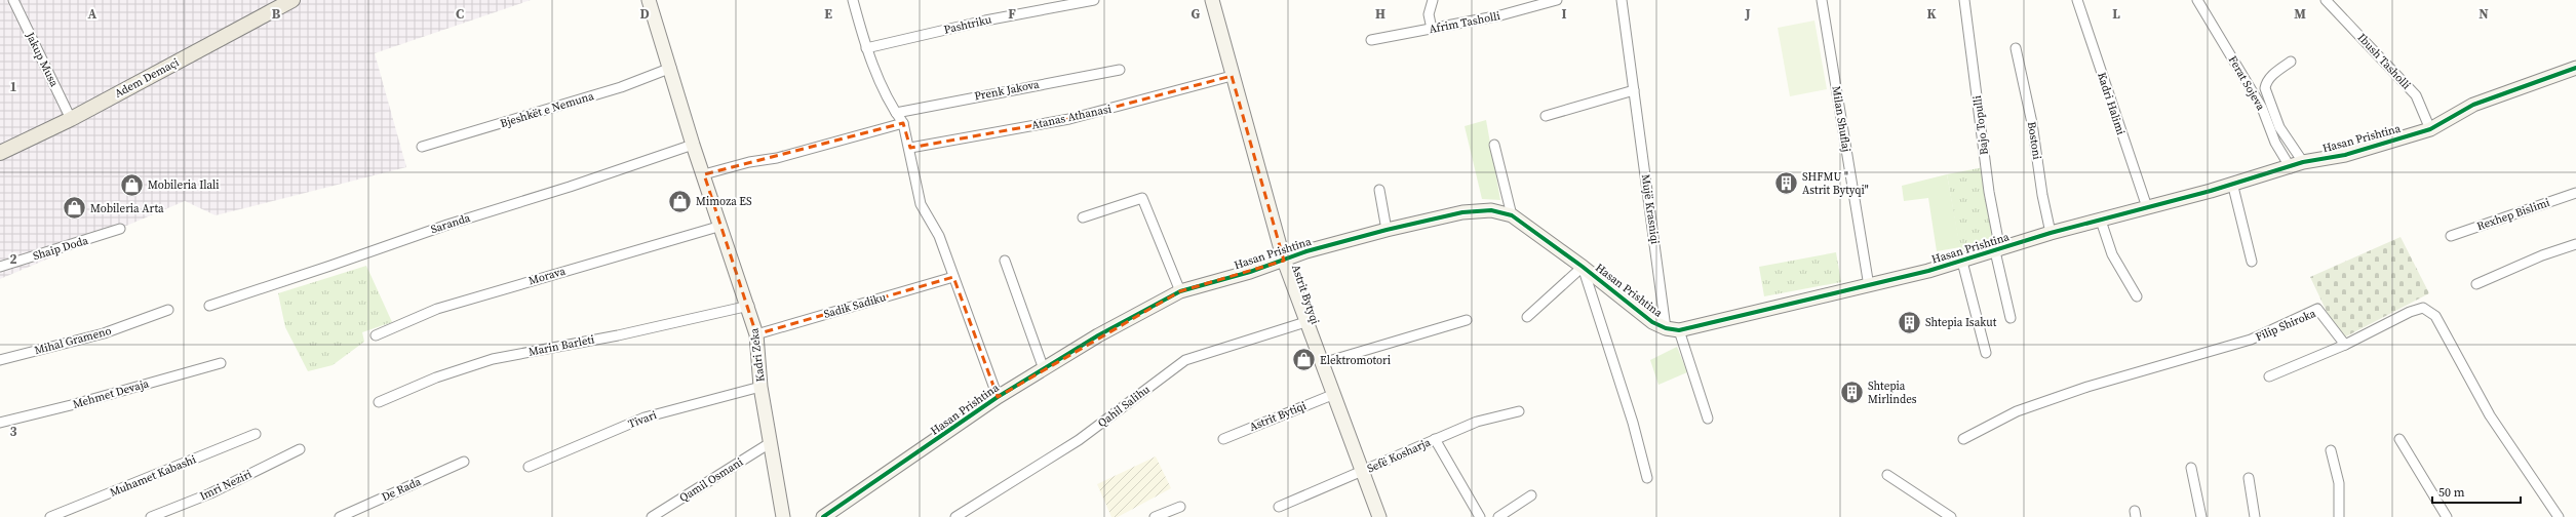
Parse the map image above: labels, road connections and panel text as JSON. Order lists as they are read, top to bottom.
{
  "streets": {
    "main road": ["Adem Demaçi"],
    "street": [
      "Afrim Tasholli",
      "Pashtriku",
      "Jakup Musa",
      "Ibush Tasholli",
      "Ferat Sojeva",
      "Prenk Jakova",
      "Kadri Halimi",
      "Bjeshkët e Nemuna",
      "Atanas Athanasi",
      "Milan Shuflaj",
      "Bajo Topulli",
      "Hasan Prishtina",
      "Bostoni",
      "Mujë Krasniqi",
      "Rexhep Bislimi",
      "Saranda",
      "Shaip Doda",
      "Morava",
      "Astrit Bytyqi",
      "Sadik Sadiku",
      "Filip Shiroka",
      "Mihal Grameno",
      "Marin Barleti",
      "Kadri Zeka",
      "Mehmet Devaja",
      "Qahil Salihu",
      "Astrit Bytiqi",
      "Tivari",
      "Sefë Kosharja",
      "Muhamet Kabashi",
      "Qamil Osmani",
      "Imri Neziri",
      "De Rada"
    ]
  },
  "crossings": [
    ["Jakup Musa", "Adem Demaçi"],
    ["Ibush Tasholli", "Hasan Prishtina"],
    ["Ferat Sojeva", "Hasan Prishtina"],
    ["Kadri Halimi", "Hasan Prishtina"],
    ["Bjeshkët e Nemuna", "Kadri Zeka"],
    ["Atanas Athanasi", "Astrit Bytyqi"],
    ["Milan Shuflaj", "Hasan Prishtina"],
    ["Bajo Topulli", "Hasan Prishtina"],
    ["Hasan Prishtina", "Bostoni"],
    ["Hasan Prishtina", "Mujë Krasniqi"],
    ["Hasan Prishtina", "Astrit Bytyqi"],
    ["Saranda", "Kadri Zeka"],
    ["Morava", "Kadri Zeka"],
    ["Astrit Bytyqi", "Qahil Salihu"],
    ["Astrit Bytyqi", "Astrit Bytiqi"],
    ["Astrit Bytyqi", "Sefë Kosharja"],
    ["Sadik Sadiku", "Kadri Zeka"],
    ["Marin Barleti", "Kadri Zeka"],
    ["Kadri Zeka", "Tivari"],
    ["Kadri Zeka", "Qamil Osmani"]
  ],
  "places": {
    "building": ["SHFMU \" Astrit Bytyqi\"", "Shtepia Isakut", "Shtepia Mirlindes"],
    "shop": [
      "Mobileria Ilali",
      "Mimoza ES",
      "Mobileria Arta",
      "Elektromotori"
    ]
  },
  "scale_bar": "50 m",
  "grid": {
    "columns": [
      "A",
      "B",
      "C",
      "D",
      "E",
      "F",
      "G",
      "H",
      "I",
      "J",
      "K",
      "L",
      "M",
      "N"
    ],
    "rows": ["1", "2", "3"]
  }
}
